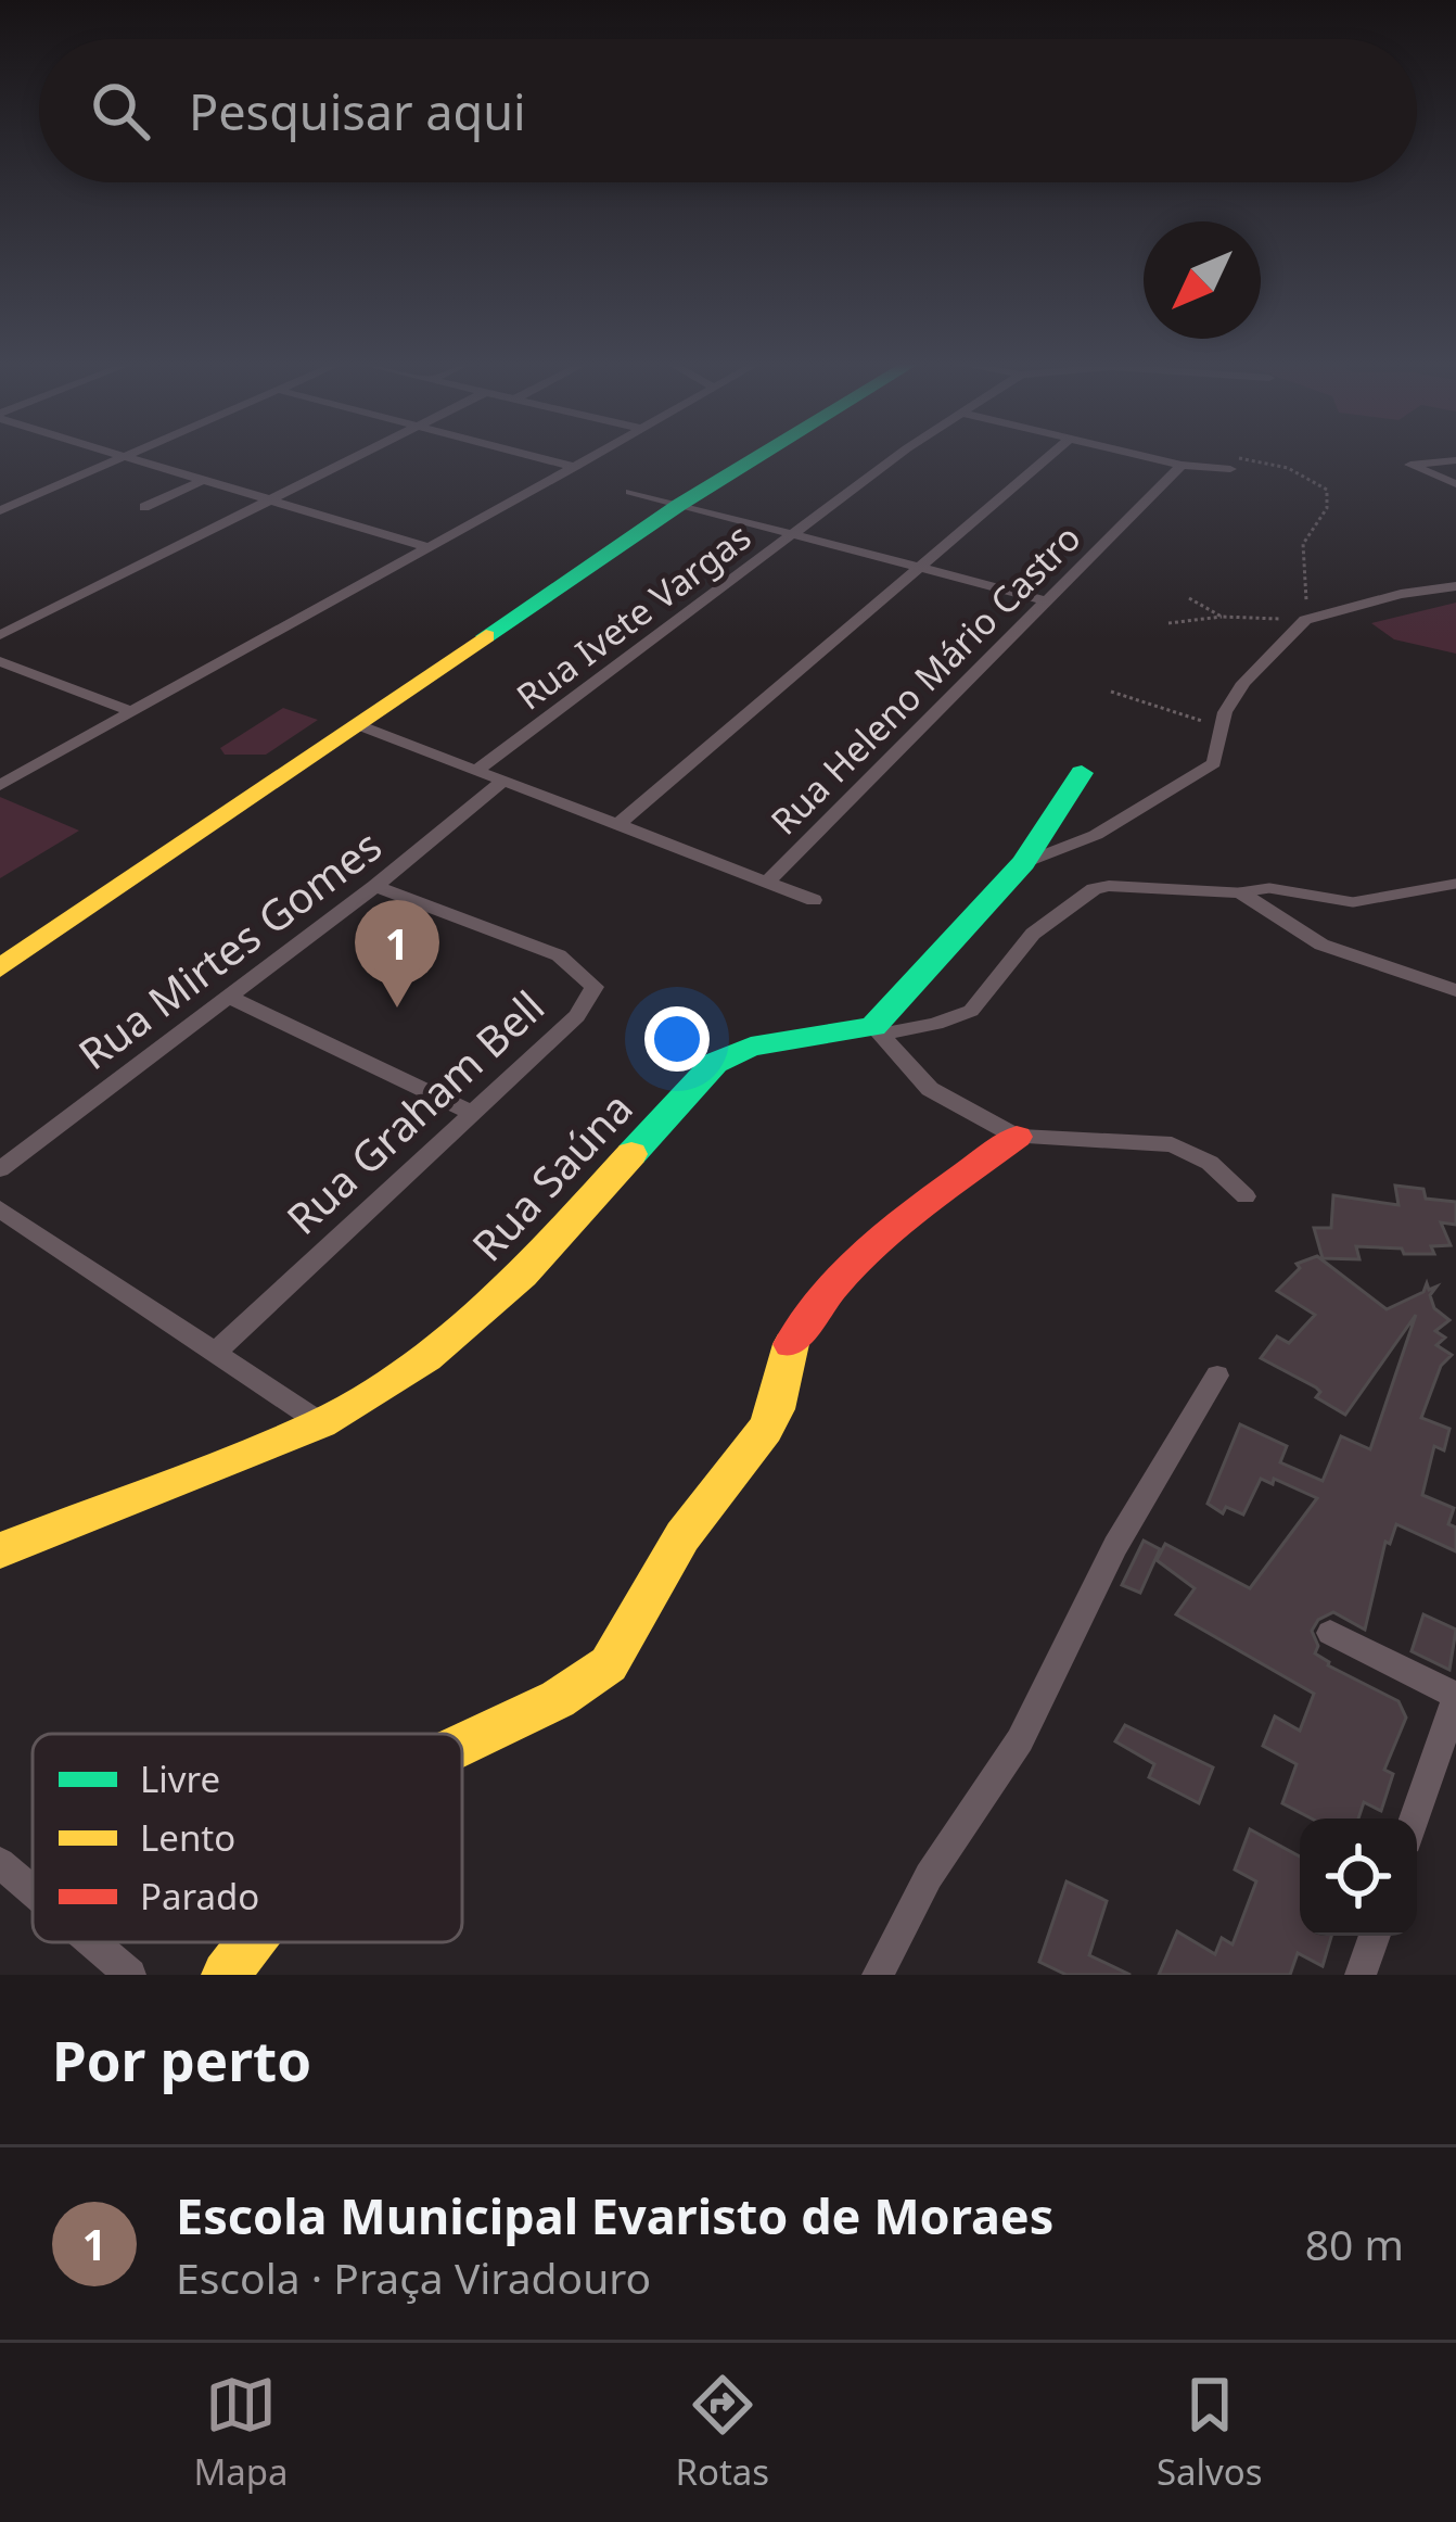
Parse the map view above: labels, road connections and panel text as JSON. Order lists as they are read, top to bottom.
{
  "streets": {
    "street": [
      "Rua Ivete Vargas",
      "Rua Heleno Mário Castro",
      "Rua Mirtes Gomes",
      "Rua Graham Bell",
      "Rua Saúna"
    ]
  },
  "crossings": [
    ["Rua Mirtes Gomes", "Rua Graham Bell"]
  ],
  "legend": ["Livre", "Lento", "Parado"],
  "north": "bottom left",
  "page": {
    "search": "Pesquisar aqui",
    "pins": "1",
    "heading": "Por perto",
    "list": [
      {
        "mark": "1",
        "name": "Escola Municipal Evaristo de Moraes",
        "note": "Escola · Praça Viradouro",
        "value": "80 m"
      }
    ],
    "nav": ["Mapa", "Rotas", "Salvos"]
  }
}
